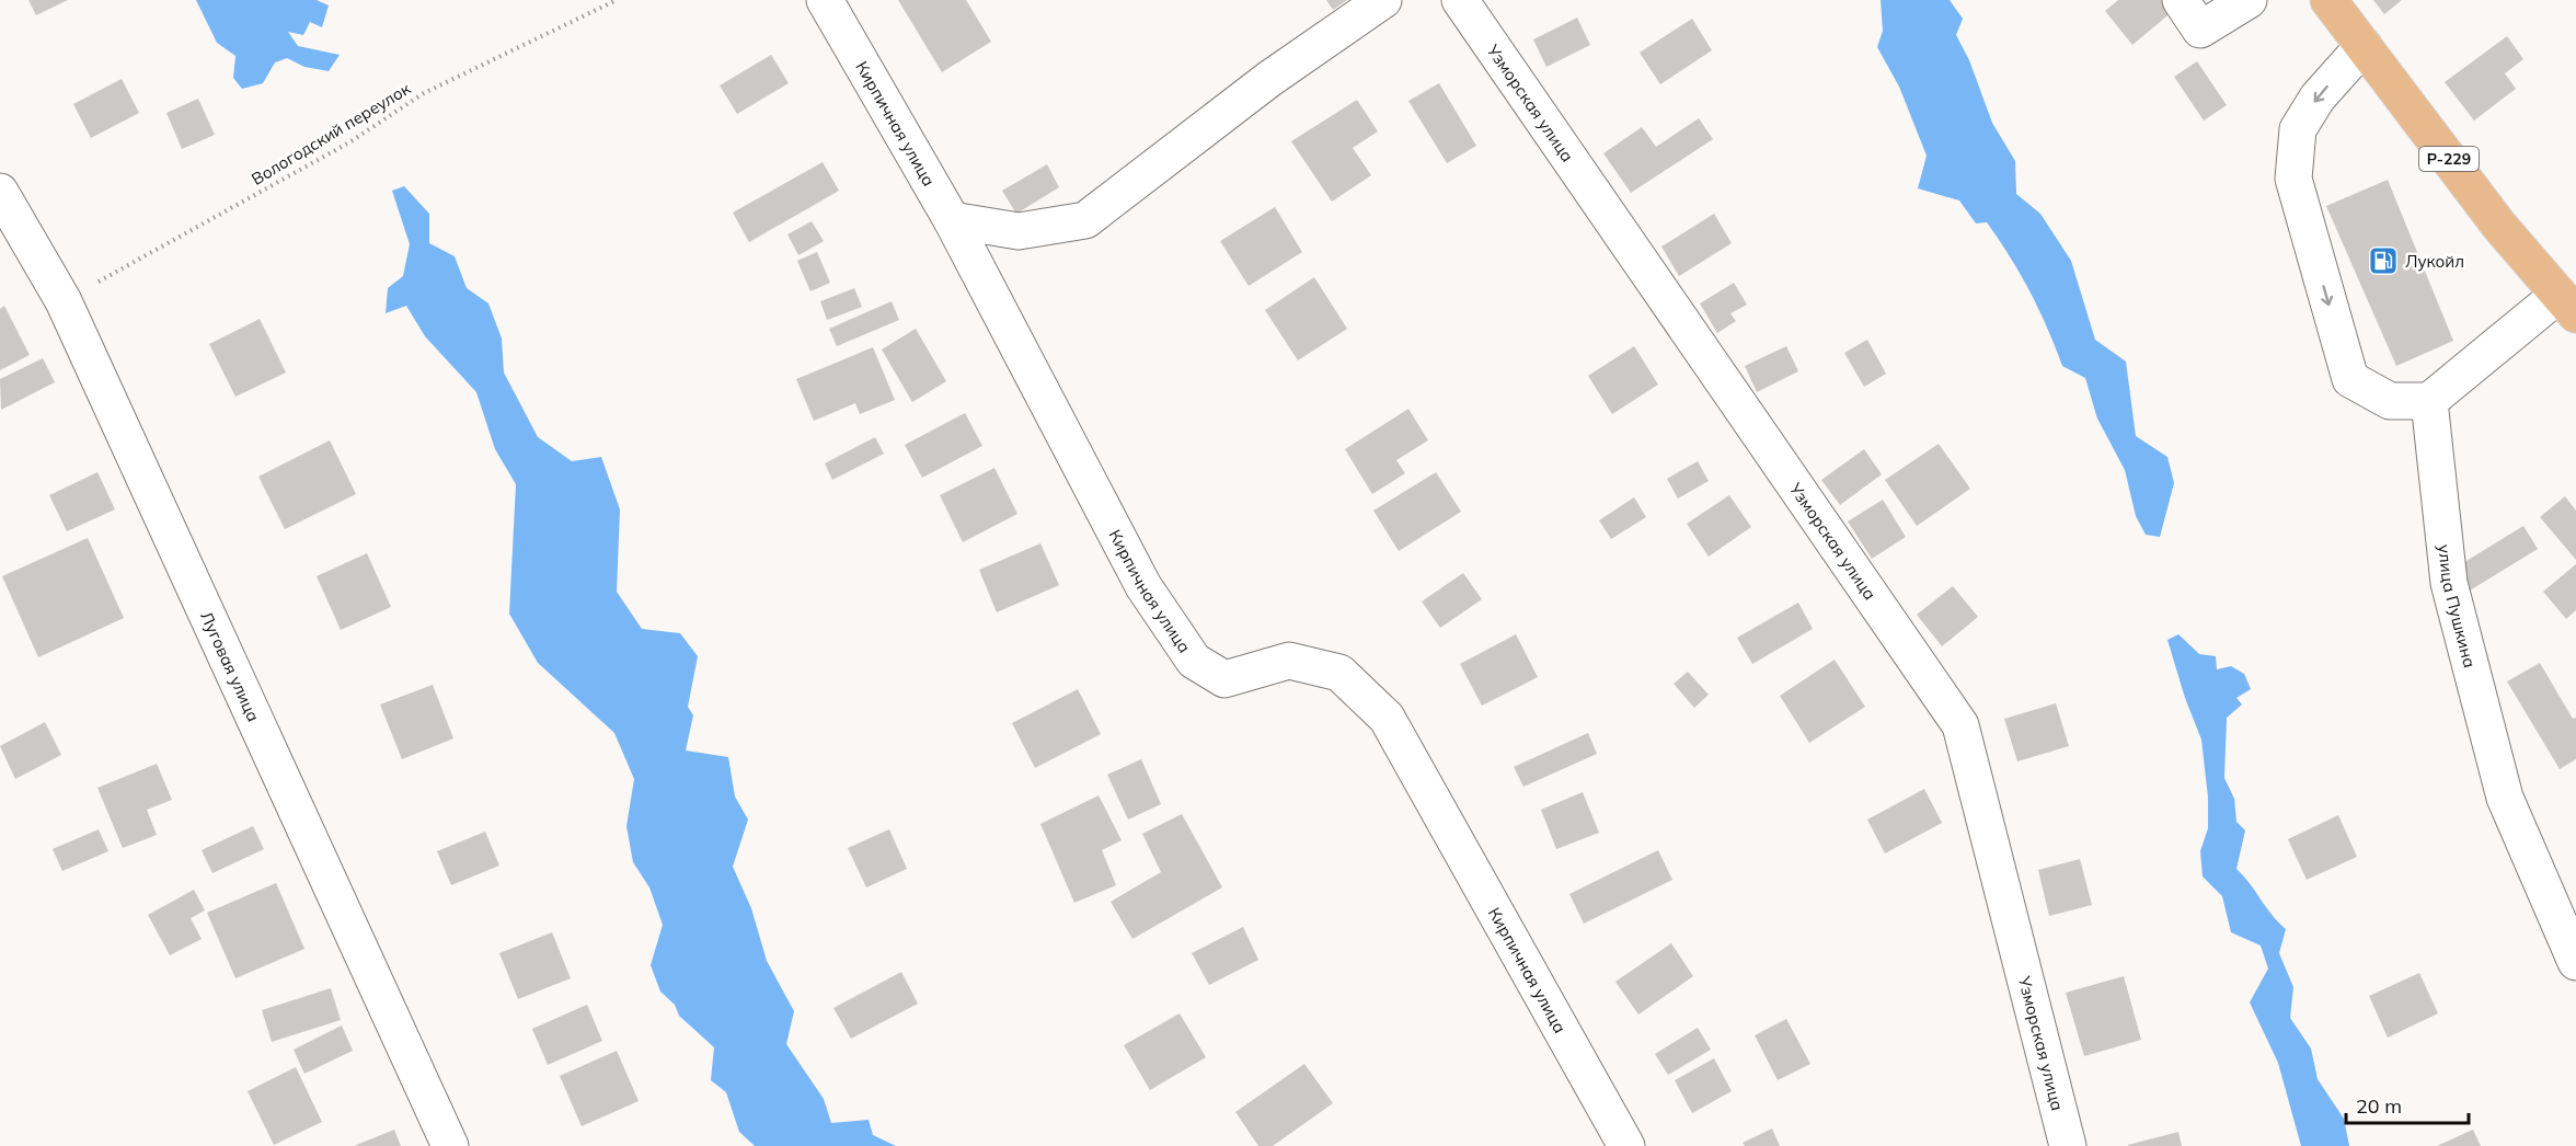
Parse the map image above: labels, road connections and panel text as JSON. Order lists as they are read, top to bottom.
{
  "streets": {
    "main road": ["Р-229"],
    "street": [
      "Узморская улица",
      "Кирпичная улица",
      "улица Пушкина",
      "Луговая улица"
    ],
    "path": ["Вологодский переулок"]
  },
  "crossings": [
    ["Вологодский переулок", "Луговая улица"]
  ],
  "places": {
    "fuel station": ["Лукойл"]
  },
  "scale_bar": "20 m"
}
